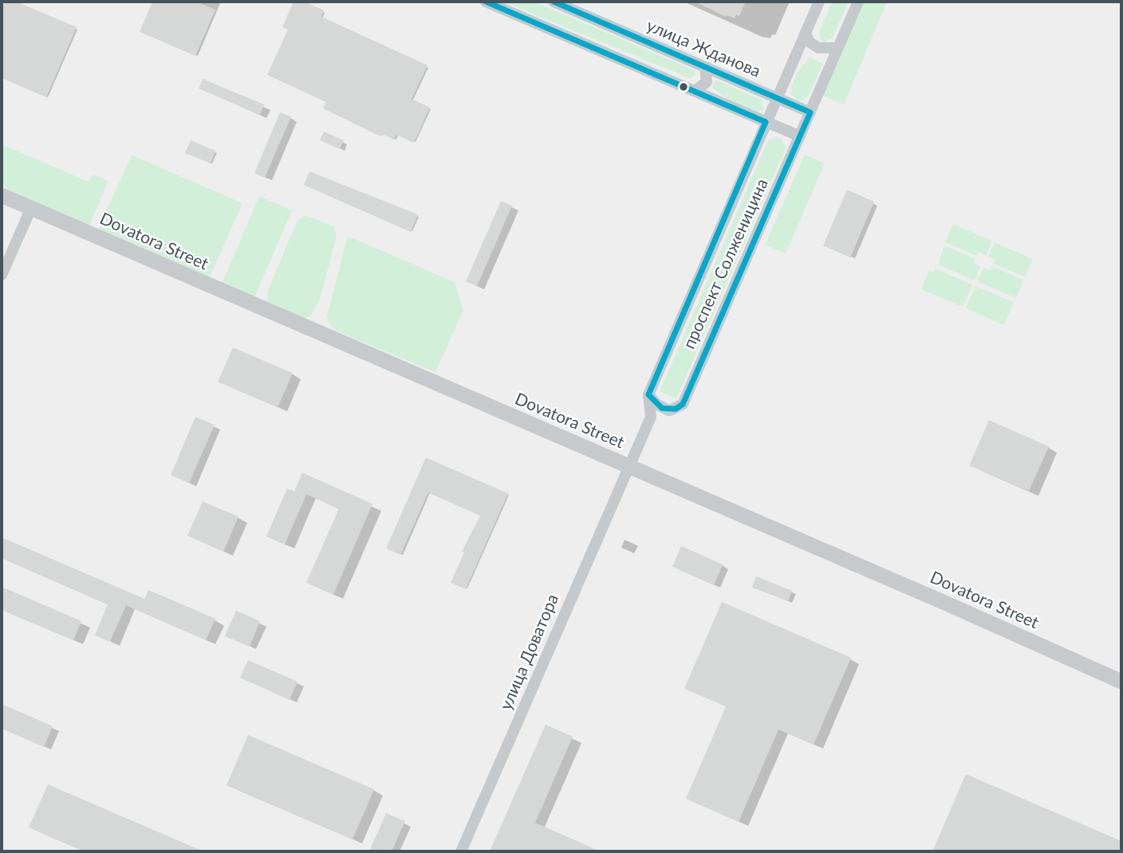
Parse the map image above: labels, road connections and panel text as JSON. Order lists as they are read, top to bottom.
{
  "streets": {
    "street": [
      "улица Жданова",
      "Dovatora Street",
      "проспект Солженицина",
      "улица Доватора"
    ]
  },
  "crossings": [
    ["улица Жданова", "проспект Солженицина"],
    ["Dovatora Street", "улица Доватора"]
  ]
}
